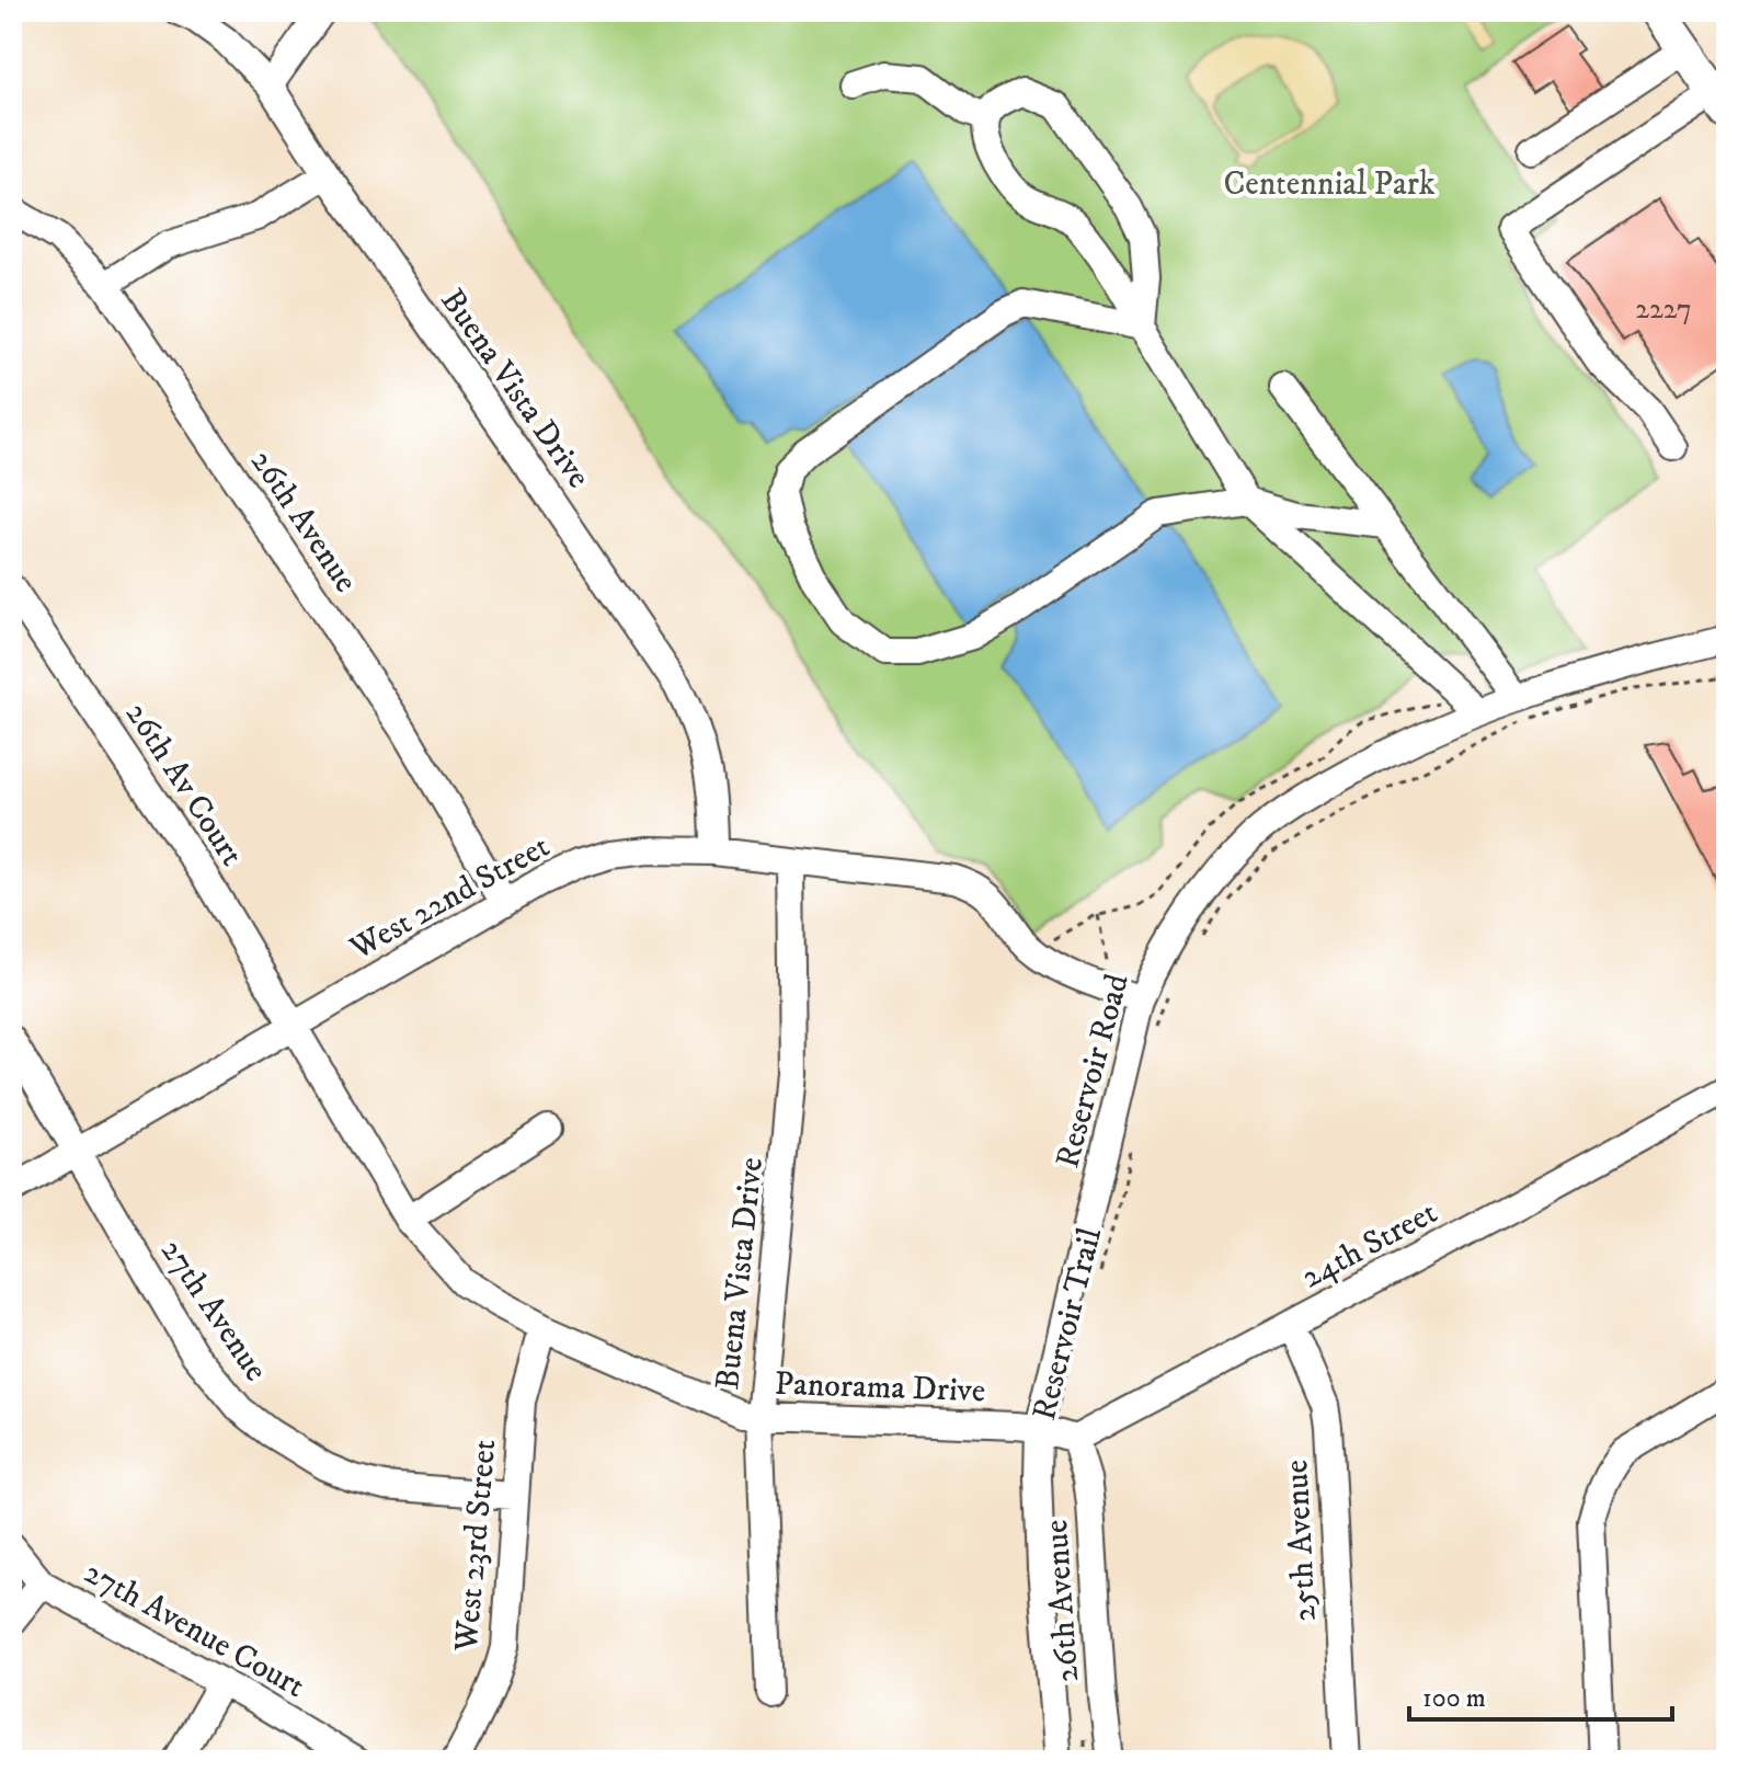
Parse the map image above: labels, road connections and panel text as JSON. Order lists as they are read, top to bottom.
{
  "streets": {
    "street": [
      "Buena Vista Drive",
      "26th Avenue",
      "26th Av Court",
      "West 22nd Street",
      "Reservoir Road",
      "24th Street",
      "27th Avenue",
      "Panorama Drive",
      "25th Avenue",
      "West 23rd Street",
      "27th Avenue Court"
    ],
    "path": ["Reservoir Trail"]
  },
  "crossings": [
    ["Buena Vista Drive", "West 22nd Street"],
    ["Buena Vista Drive", "Panorama Drive"],
    ["26th Avenue", "West 22nd Street"],
    ["26th Avenue", "24th Street"],
    ["26th Av Court", "West 22nd Street"],
    ["26th Av Court", "Panorama Drive"],
    ["West 22nd Street", "Reservoir Road"],
    ["West 22nd Street", "27th Avenue"],
    ["West 22nd Street", "Panorama Drive"],
    ["Reservoir Road", "Panorama Drive"],
    ["24th Street", "25th Avenue"],
    ["27th Avenue", "West 23rd Street"],
    ["Panorama Drive", "West 23rd Street"]
  ],
  "parks": ["Centennial Park"],
  "house_numbers": ["2227"],
  "scale_bar": "100 m"
}
